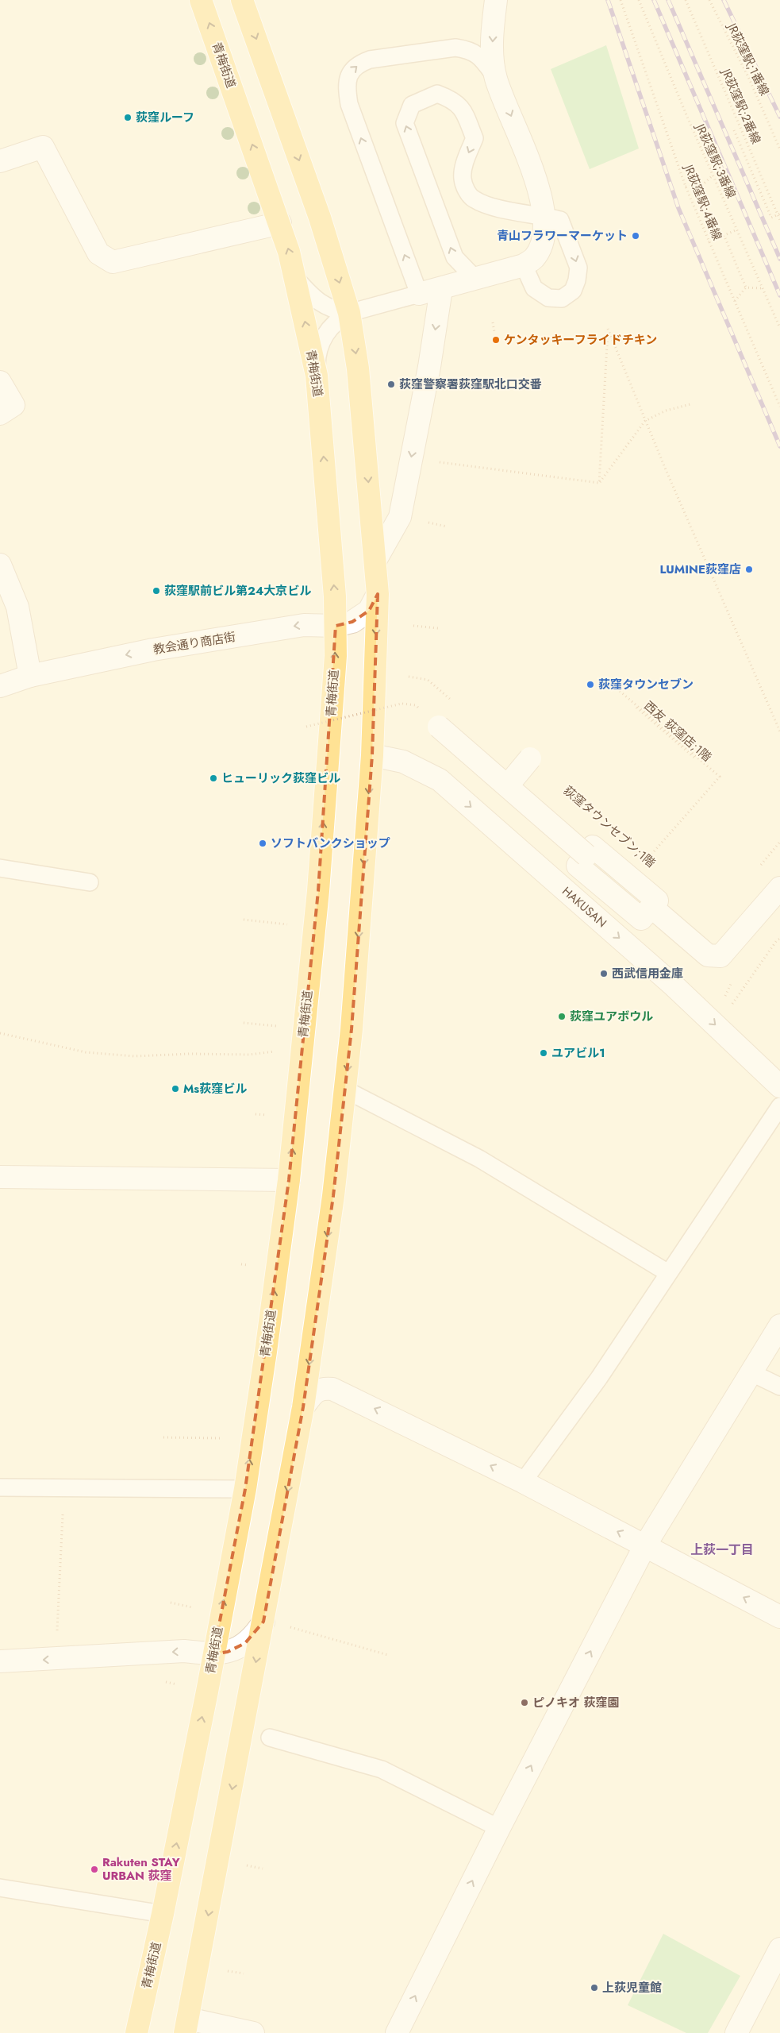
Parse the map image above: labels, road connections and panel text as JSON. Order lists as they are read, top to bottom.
{
  "streets": {
    "main road": ["青梅街道"],
    "street": ["教会通り商店街", "HAKUSAN"],
    "path": [
      "JR荻窪駅;1番線",
      "JR荻窪駅;2番線",
      "JR荻窪駅;3番線",
      "JR荻窪駅;4番線",
      "西友 荻窪店;1階"
    ]
  },
  "crossings": [
    ["青梅街道", "教会通り商店街"]
  ],
  "one_way": ["教会通り商店街", "HAKUSAN"],
  "districts": ["上荻一丁目"],
  "places": [
    "荻窪ルーフ",
    "青山フラワーマーケット",
    "ケンタッキーフライドチキン",
    "荻窪警察署荻窪駅北口交番",
    "LUMINE荻窪店",
    "荻窪駅前ビル第24大京ビル",
    "荻窪タウンセブン",
    "ヒューリック荻窪ビル",
    "ソフトバンクショップ",
    "西武信用金庫",
    "荻窪ユアボウル",
    "ユアビル1",
    "Ms荻窪ビル",
    "ピノキオ 荻窪園",
    "Rakuten STAY URBAN 荻窪",
    "上荻児童館"
  ]
}
